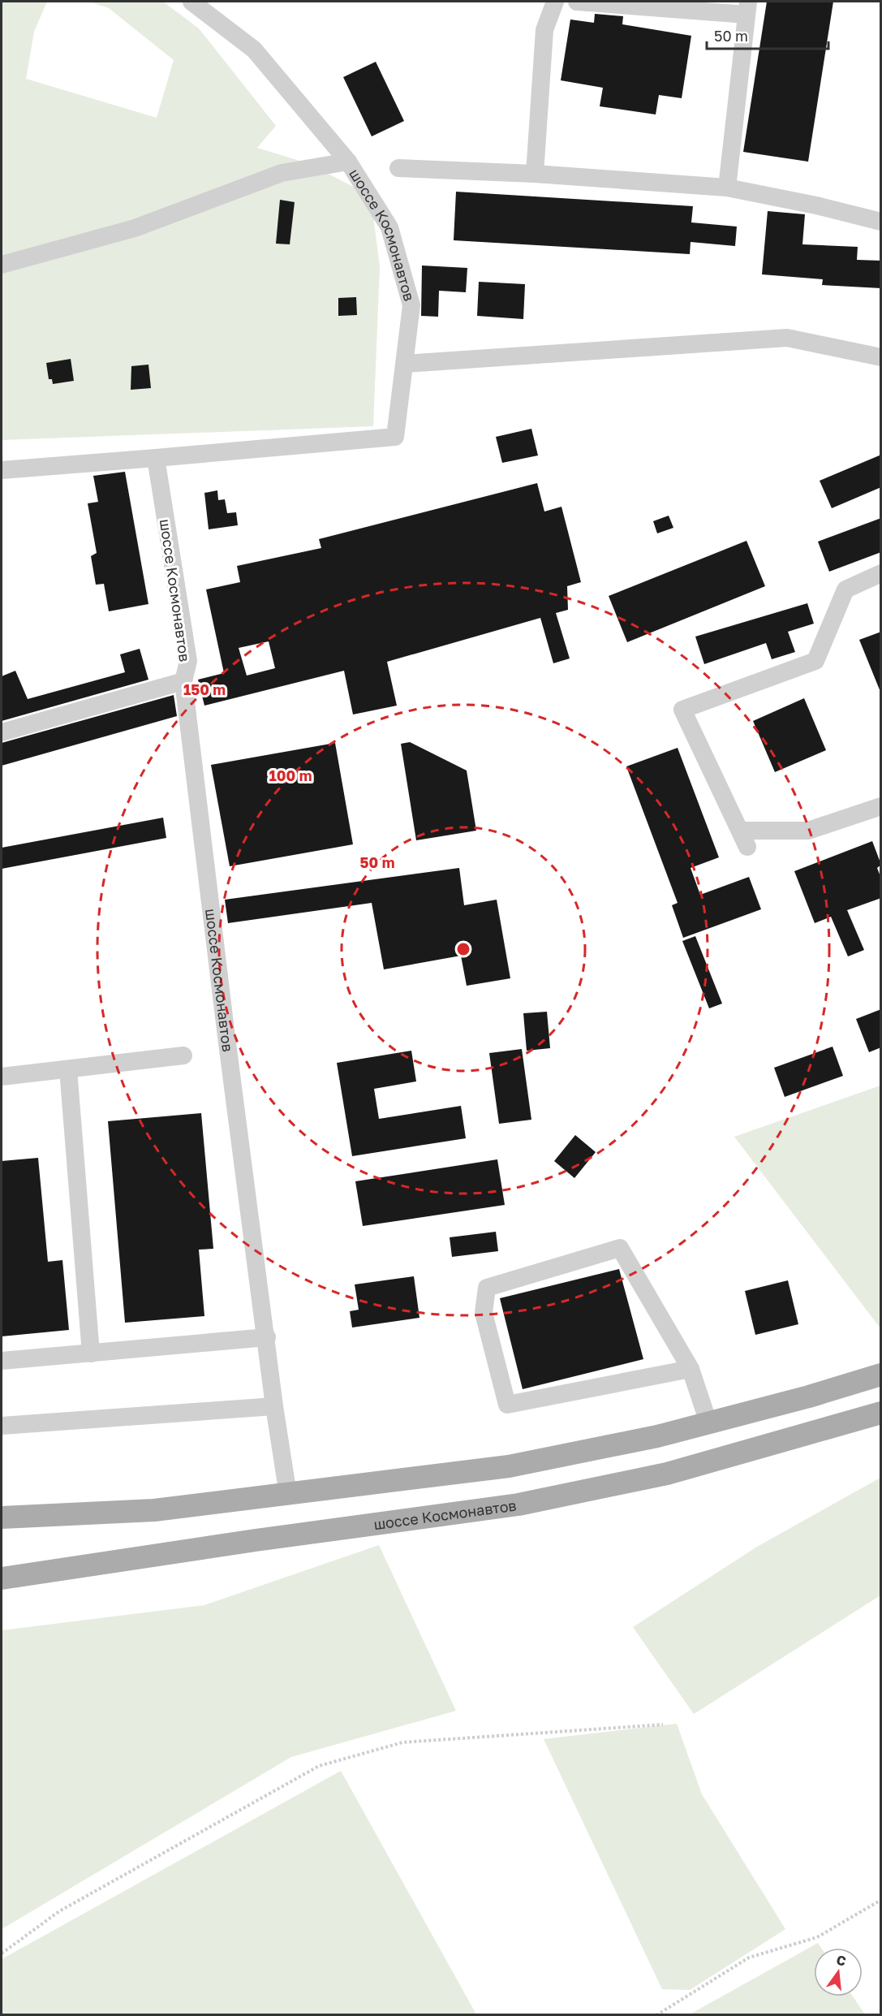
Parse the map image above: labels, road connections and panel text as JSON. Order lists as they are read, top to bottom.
{
  "streets": {
    "main road": ["шоссе Космонавтов"]
  },
  "scale_bar": "50 m",
  "north": "top",
  "rings": ["150 m", "100 m", "50 m"]
}
